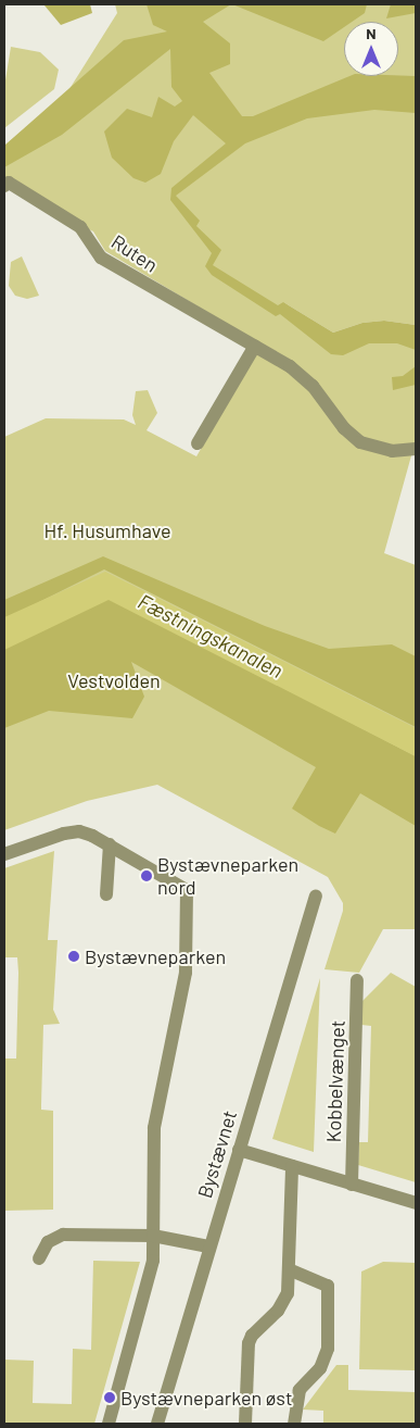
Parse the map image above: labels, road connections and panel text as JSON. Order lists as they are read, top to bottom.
{
  "streets": {
    "street": ["Ruten", "Kobbelvænget", "Bystævnet"]
  },
  "water": ["Fæstningskanalen"],
  "parks": ["Hf. Husumhave", "Vestvolden"],
  "places": ["Bystævneparken nord", "Bystævneparken", "Bystævneparken øst"],
  "north": "top"
}
